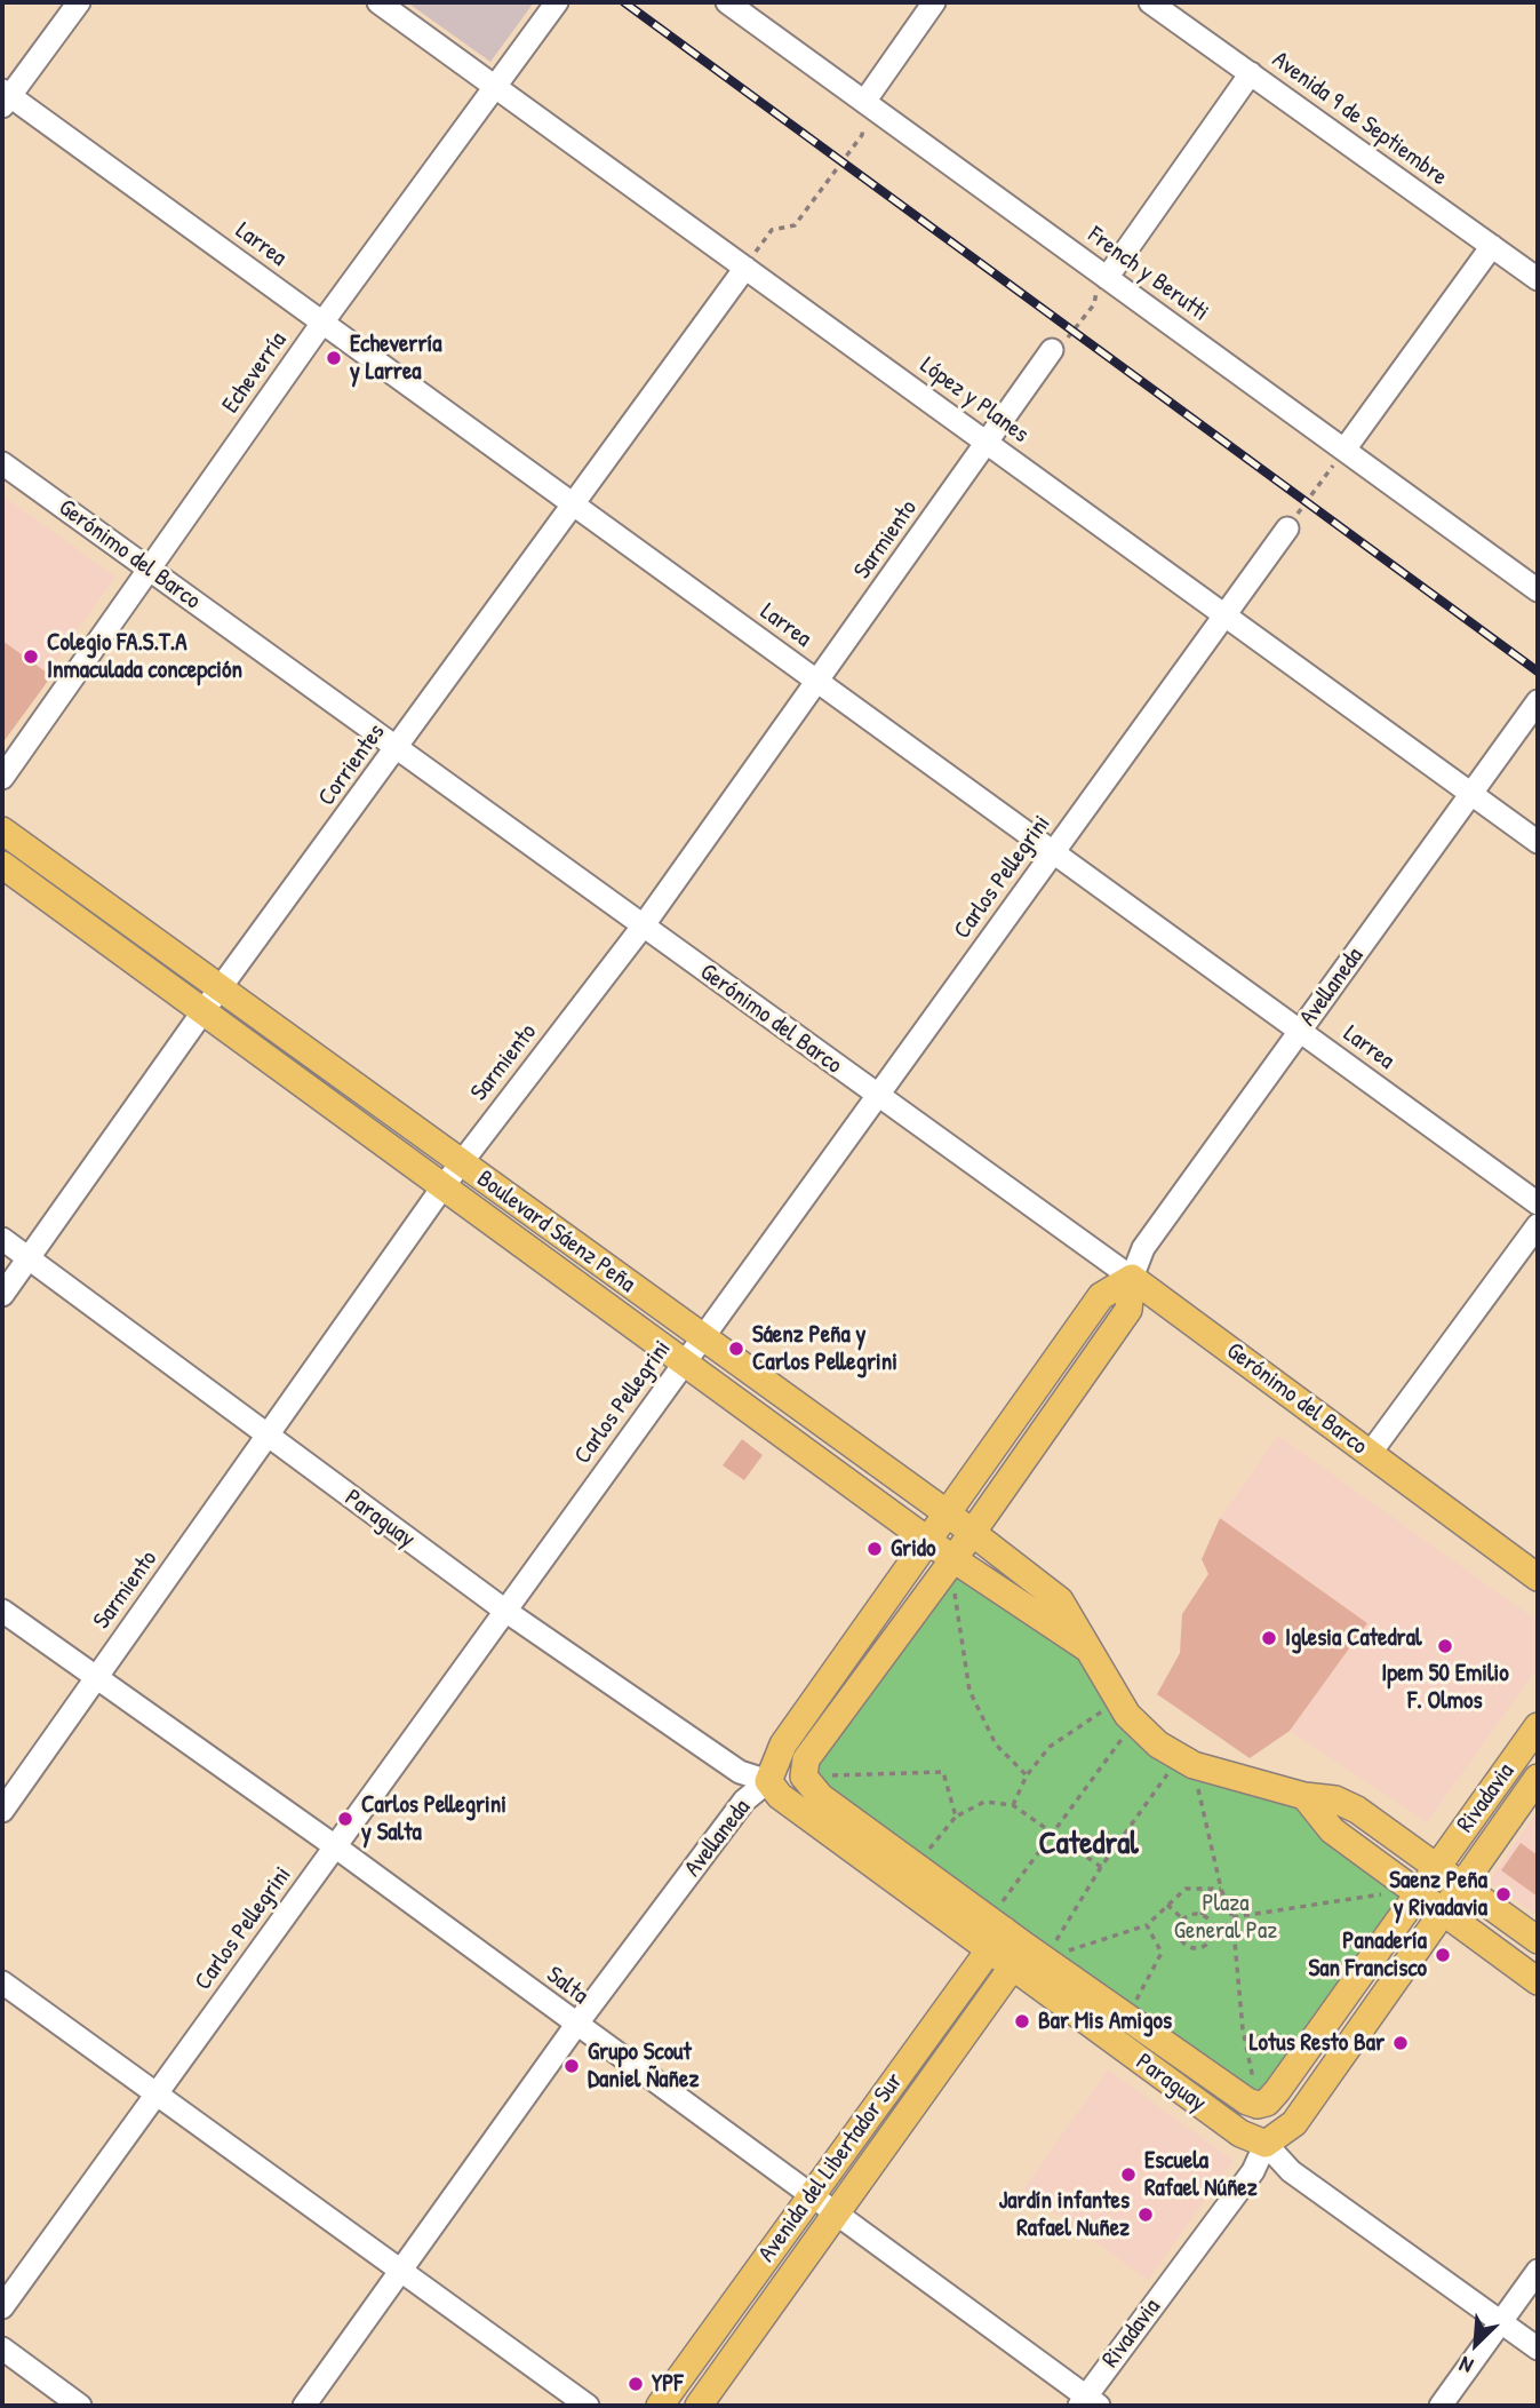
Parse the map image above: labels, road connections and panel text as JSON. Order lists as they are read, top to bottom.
{
  "streets": {
    "main road": [
      "Gerónimo del Barco",
      "Avellaneda",
      "Boulevard Sáenz Peña",
      "Paraguay",
      "Rivadavia",
      "Avenida del Libertador Sur"
    ],
    "street": [
      "Avenida 9 de Septiembre",
      "Larrea",
      "French y Berutti",
      "Echeverría",
      "López y Planes",
      "Sarmiento",
      "Corrientes",
      "Carlos Pellegrini",
      "Salta"
    ]
  },
  "crossings": [
    ["Larrea", "Echeverría"],
    ["Larrea", "Sarmiento"],
    ["Larrea", "Corrientes"],
    ["Larrea", "Carlos Pellegrini"],
    ["Larrea", "Avellaneda"],
    ["Echeverría", "López y Planes"],
    ["Echeverría", "Gerónimo del Barco"],
    ["López y Planes", "Sarmiento"],
    ["López y Planes", "Corrientes"],
    ["López y Planes", "Carlos Pellegrini"],
    ["López y Planes", "Avellaneda"],
    ["Sarmiento", "Gerónimo del Barco"],
    ["Sarmiento", "Boulevard Sáenz Peña"],
    ["Sarmiento", "Paraguay"],
    ["Sarmiento", "Salta"],
    ["Gerónimo del Barco", "Corrientes"],
    ["Gerónimo del Barco", "Carlos Pellegrini"],
    ["Gerónimo del Barco", "Avellaneda"],
    ["Corrientes", "Boulevard Sáenz Peña"],
    ["Corrientes", "Paraguay"],
    ["Carlos Pellegrini", "Boulevard Sáenz Peña"],
    ["Carlos Pellegrini", "Paraguay"],
    ["Carlos Pellegrini", "Salta"],
    ["Avellaneda", "Boulevard Sáenz Peña"],
    ["Avellaneda", "Paraguay"],
    ["Avellaneda", "Salta"],
    ["Boulevard Sáenz Peña", "Rivadavia"],
    ["Paraguay", "Rivadavia"],
    ["Paraguay", "Avenida del Libertador Sur"],
    ["Rivadavia", "Salta"],
    ["Salta", "Avenida del Libertador Sur"]
  ],
  "districts": ["Catedral"],
  "parks": ["Plaza General Paz"],
  "places": [
    "Echeverría y Larrea",
    "Colegio FA.S.T.A Inmaculada concepción",
    "Sáenz Peña y Carlos Pellegrini",
    "Grido",
    "Iglesia Catedral",
    "Ipem 50 Emilio F. Olmos",
    "Carlos Pellegrini y Salta",
    "Saenz Peña y Rivadavia",
    "Panadería San Francisco",
    "Bar Mis Amigos",
    "Lotus Resto Bar",
    "Grupo Scout Daniel Ñañez",
    "Escuela Rafael Núñez",
    "Jardín infantes Rafael Nuñez",
    "YPF"
  ],
  "north": "bottom left"
}
